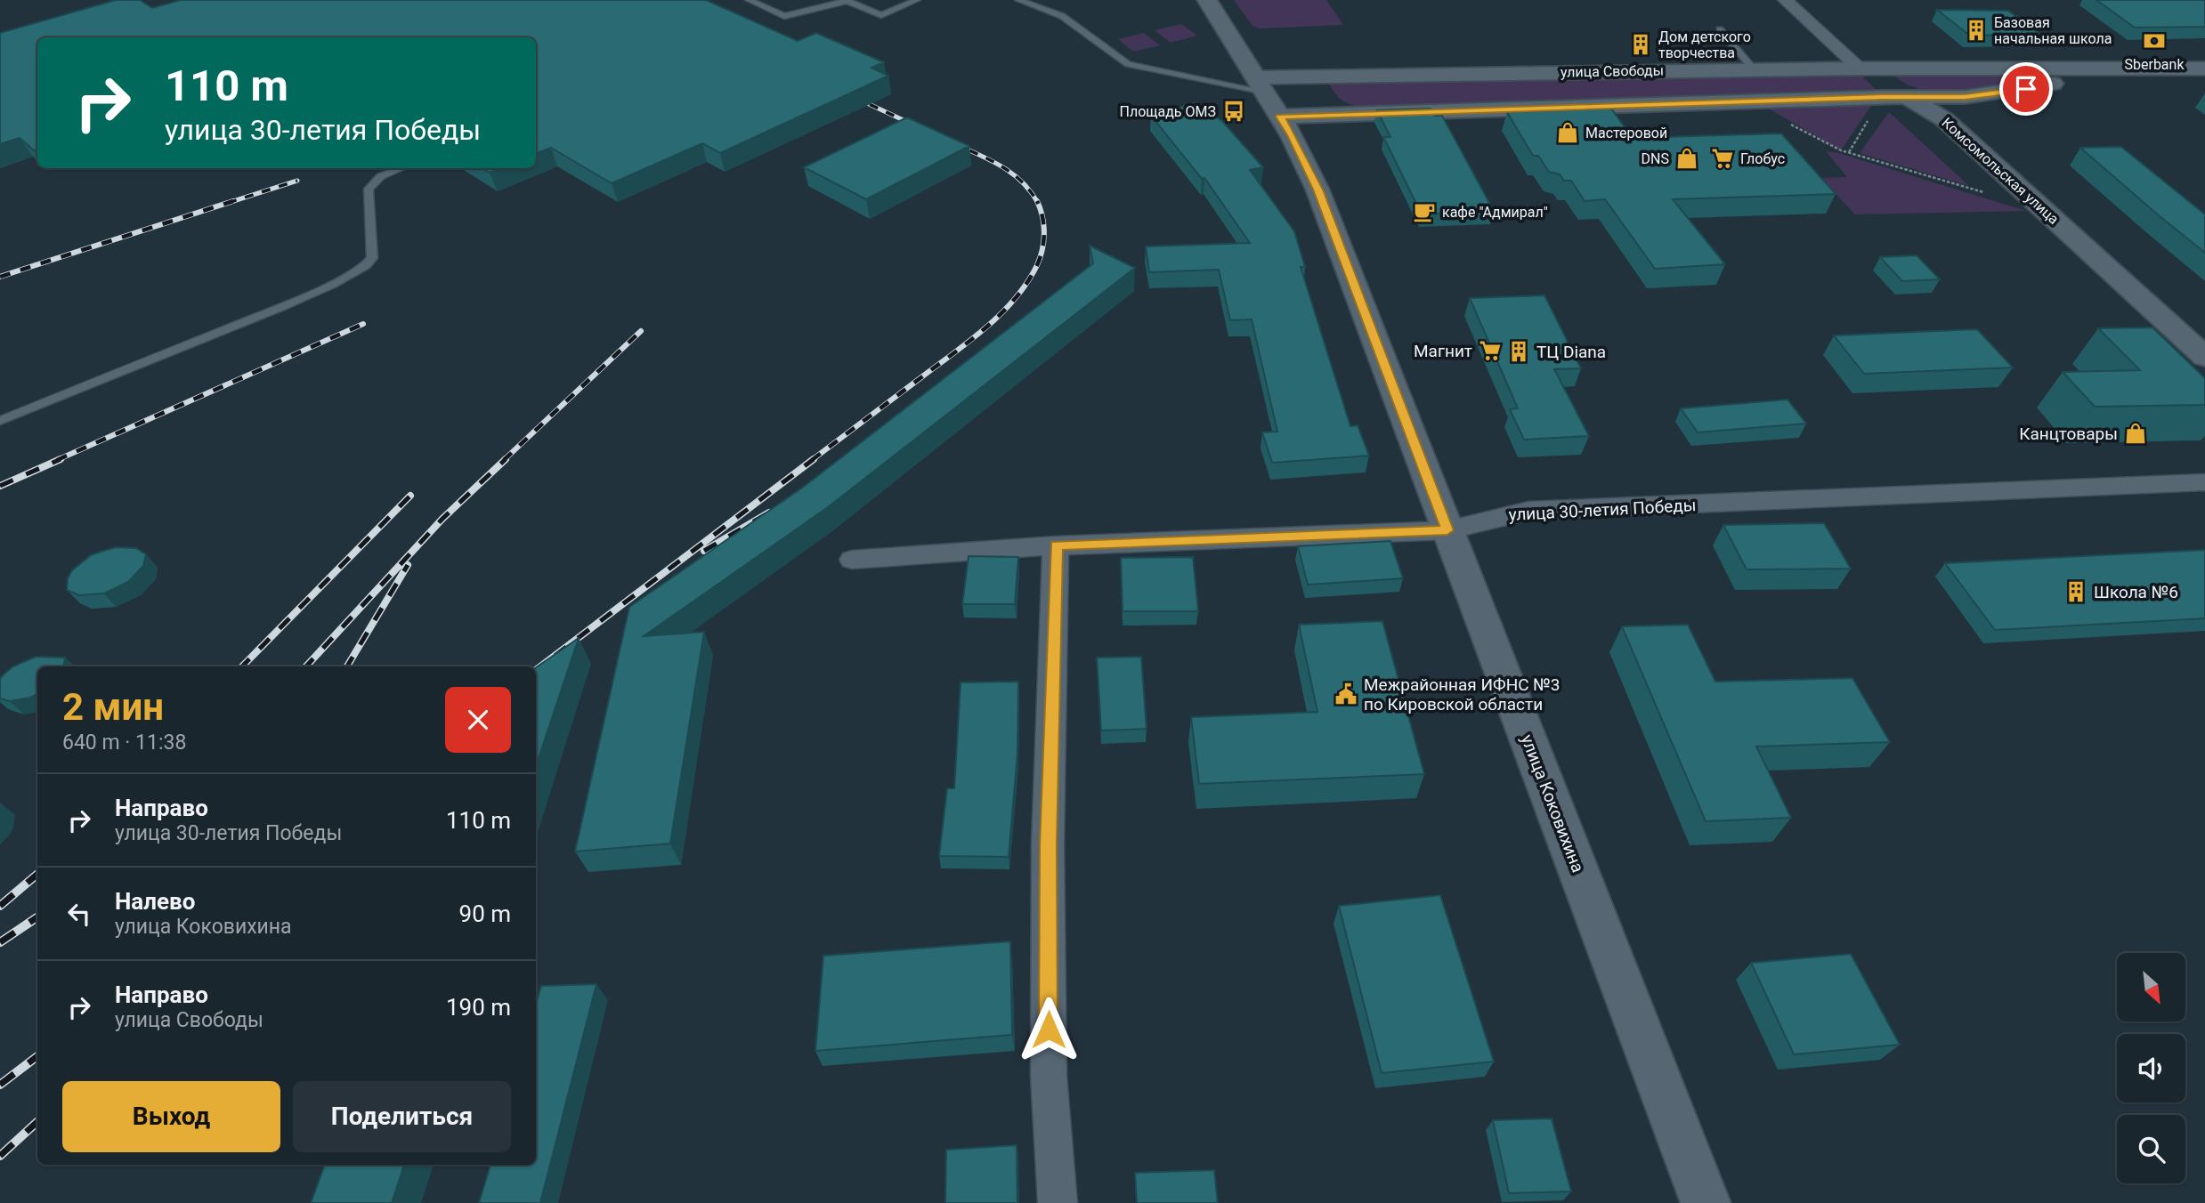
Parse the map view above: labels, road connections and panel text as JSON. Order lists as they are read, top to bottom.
{
  "streets": {
    "main road": ["улица Свободы", "Комсомольская улица", "улица Коковихина"],
    "street": ["улица 30-летия Победы"]
  },
  "crossings": [
    ["улица Свободы", "Комсомольская улица"],
    ["улица Свободы", "улица Коковихина"],
    ["улица 30-летия Победы", "улица Коковихина"]
  ],
  "places": {
    "building": [
      "Базовая начальная школа",
      "Дом детского творчества",
      "ТЦ Diana",
      "Школа №6"
    ],
    "bank": ["Sberbank"],
    "bus stop": ["Площадь ОМЗ"],
    "shop": ["Мастеровой", "DNS", "Канцтовары"],
    "supermarket": ["Глобус", "Магнит"],
    "cafe": ["кафе \"Адмирал\""],
    "public building": ["Межрайонная ИФНС №3 по Кировской области"]
  },
  "north": "bottom right",
  "page": {
    "turn": ["110 m", "улица 30-летия Победы"],
    "heading": ["2 мин", "640 m · 11:38"],
    "list": [
      {
        "name": "Направо",
        "note": "улица 30-летия Победы",
        "value": "110 m"
      },
      {
        "name": "Налево",
        "note": "улица Коковихина",
        "value": "90 m"
      },
      {
        "name": "Направо",
        "note": "улица Свободы",
        "value": "190 m"
      }
    ],
    "buttons": ["Выход", "Поделиться"]
  }
}
